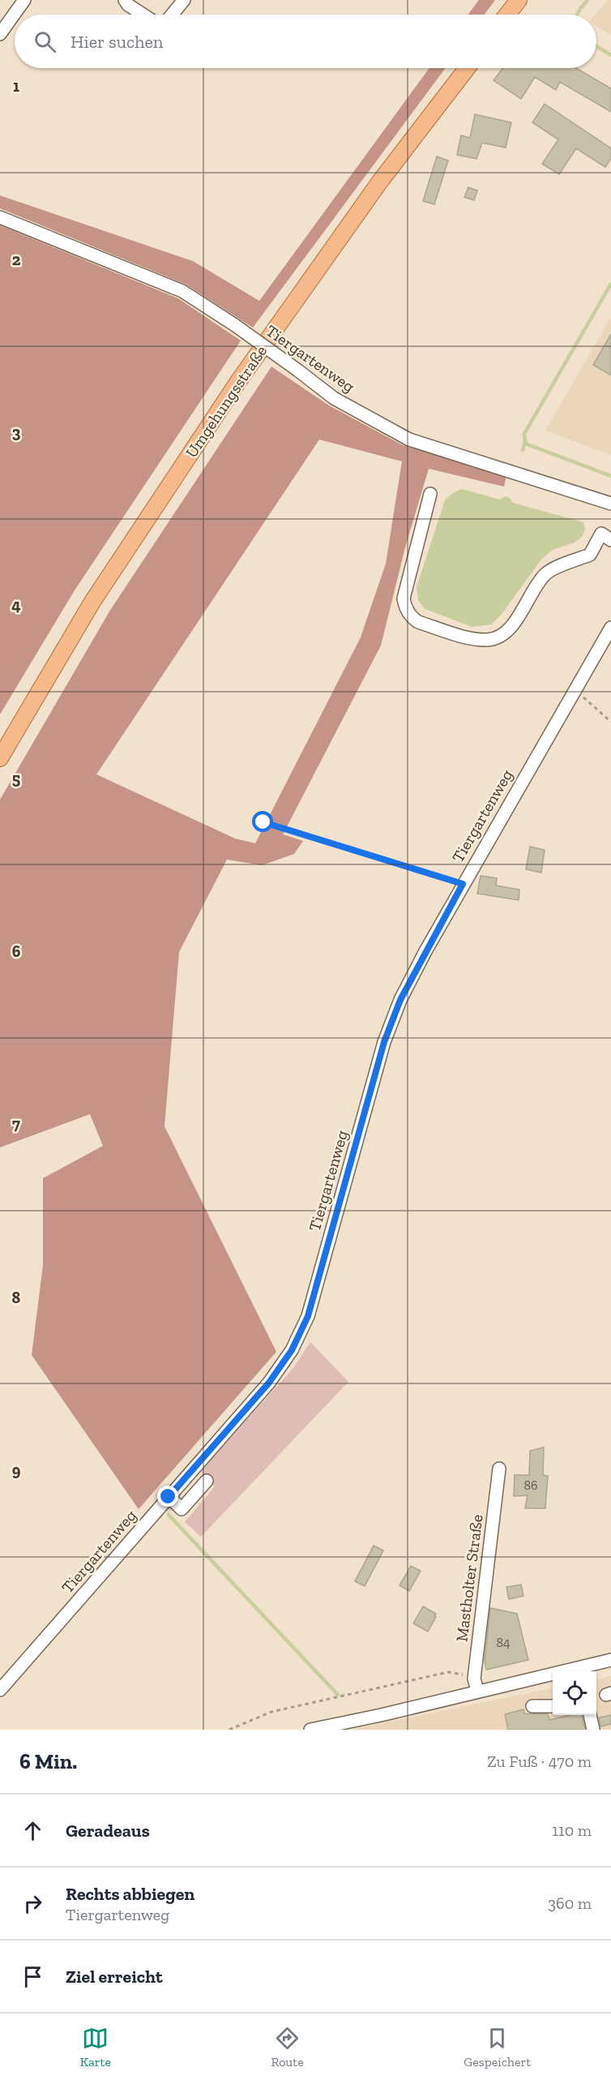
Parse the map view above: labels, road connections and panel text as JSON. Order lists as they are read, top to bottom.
{
  "streets": {
    "main road": ["Umgehungsstraße"],
    "street": ["Tiergartenweg", "Mastholter Straße"]
  },
  "house_numbers": ["86", "84"],
  "page": {
    "search": "Hier suchen",
    "heading": ["6 Min.", "Zu Fuß · 470 m"],
    "list": [
      ["Geradeaus", "110 m"],
      ["Rechts abbiegen", "Tiergartenweg", "360 m"],
      "Ziel erreicht"
    ],
    "nav": ["Karte", "Route", "Gespeichert"]
  },
  "grid": {
    "rows": [
      "1",
      "2",
      "3",
      "4",
      "5",
      "6",
      "7",
      "8",
      "9"
    ]
  }
}
